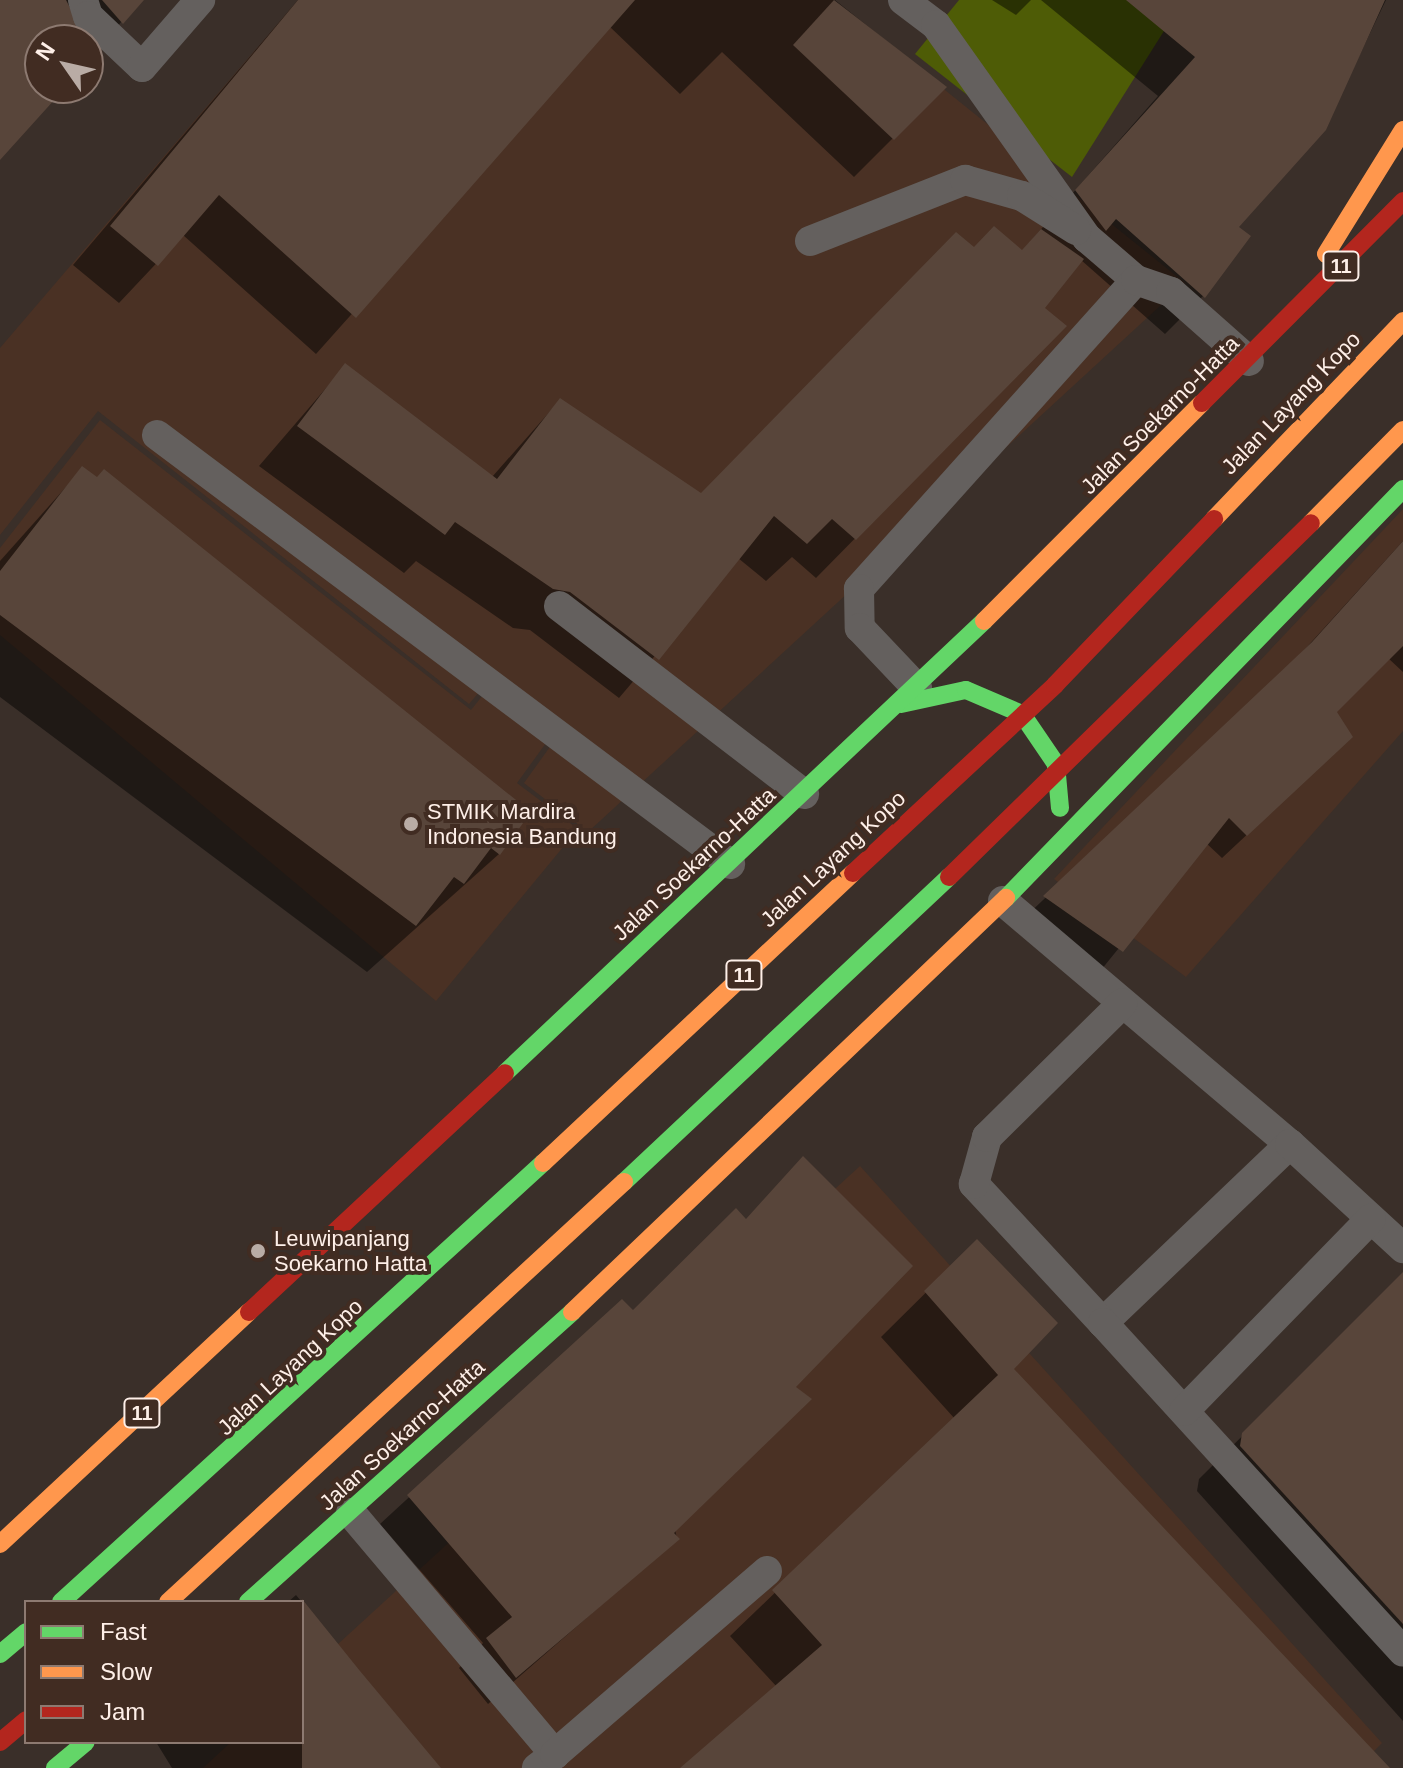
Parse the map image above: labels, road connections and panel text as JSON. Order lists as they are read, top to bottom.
{
  "streets": {
    "highway": ["11", "Jalan Layang Kopo", "Jalan Soekarno-Hatta"]
  },
  "places": ["STMIK Mardira Indonesia Bandung", "Leuwipanjang Soekarno Hatta"],
  "legend": ["Fast", "Slow", "Jam"],
  "north": "top left"
}
